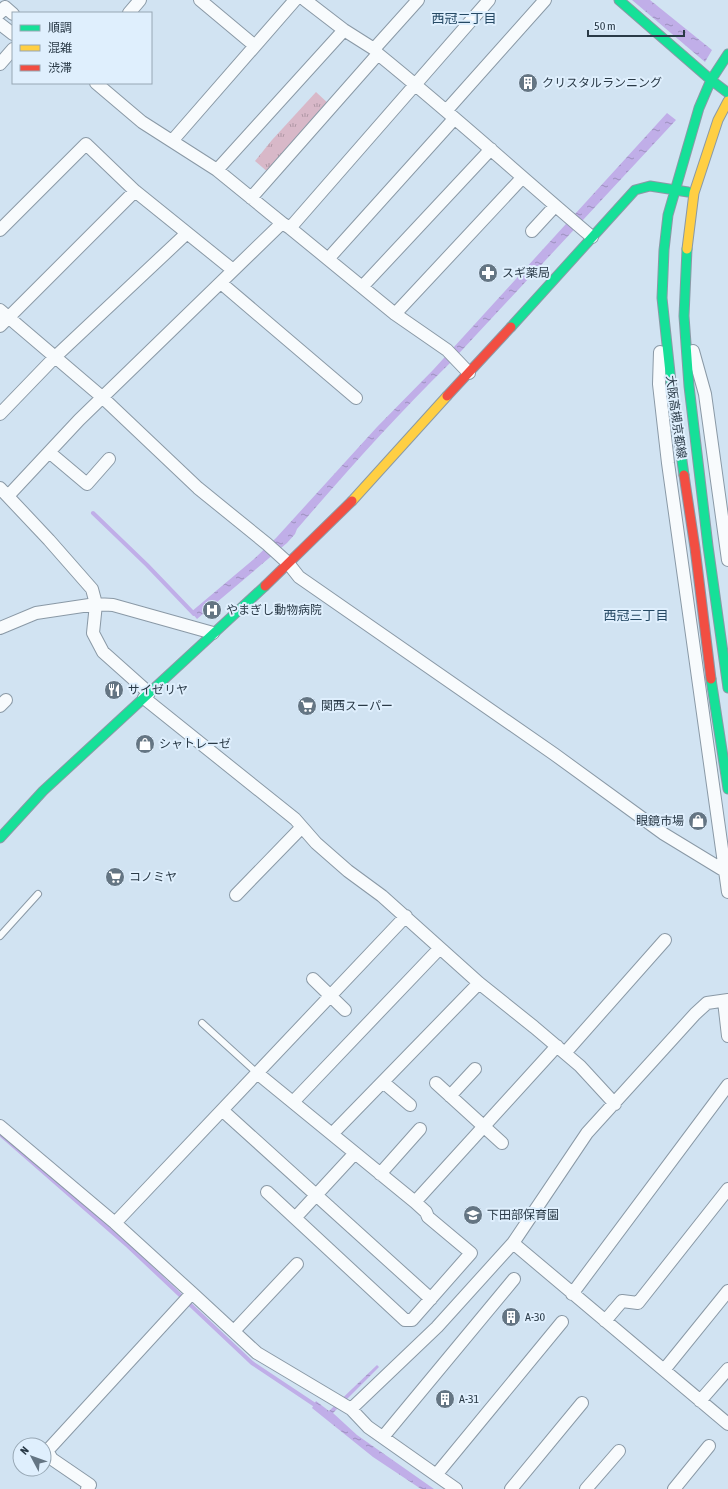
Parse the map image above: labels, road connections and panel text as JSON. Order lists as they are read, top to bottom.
{
  "streets": {
    "main road": ["大阪高槻京都線"]
  },
  "districts": ["西冠二丁目", "西冠三丁目"],
  "places": {
    "building": ["クリスタルランニング", "A-30", "A-31"],
    "pharmacy": ["スギ薬局"],
    "hospital": ["やまぎし動物病院"],
    "restaurant": ["サイゼリヤ"],
    "supermarket": ["関西スーパー", "コノミヤ"],
    "shop": ["シャトレーゼ", "眼鏡市場"],
    "school or university": ["下田部保育園"]
  },
  "legend": ["順調", "混雑", "渋滞"],
  "scale_bar": "50 m",
  "north": "top left"
}
